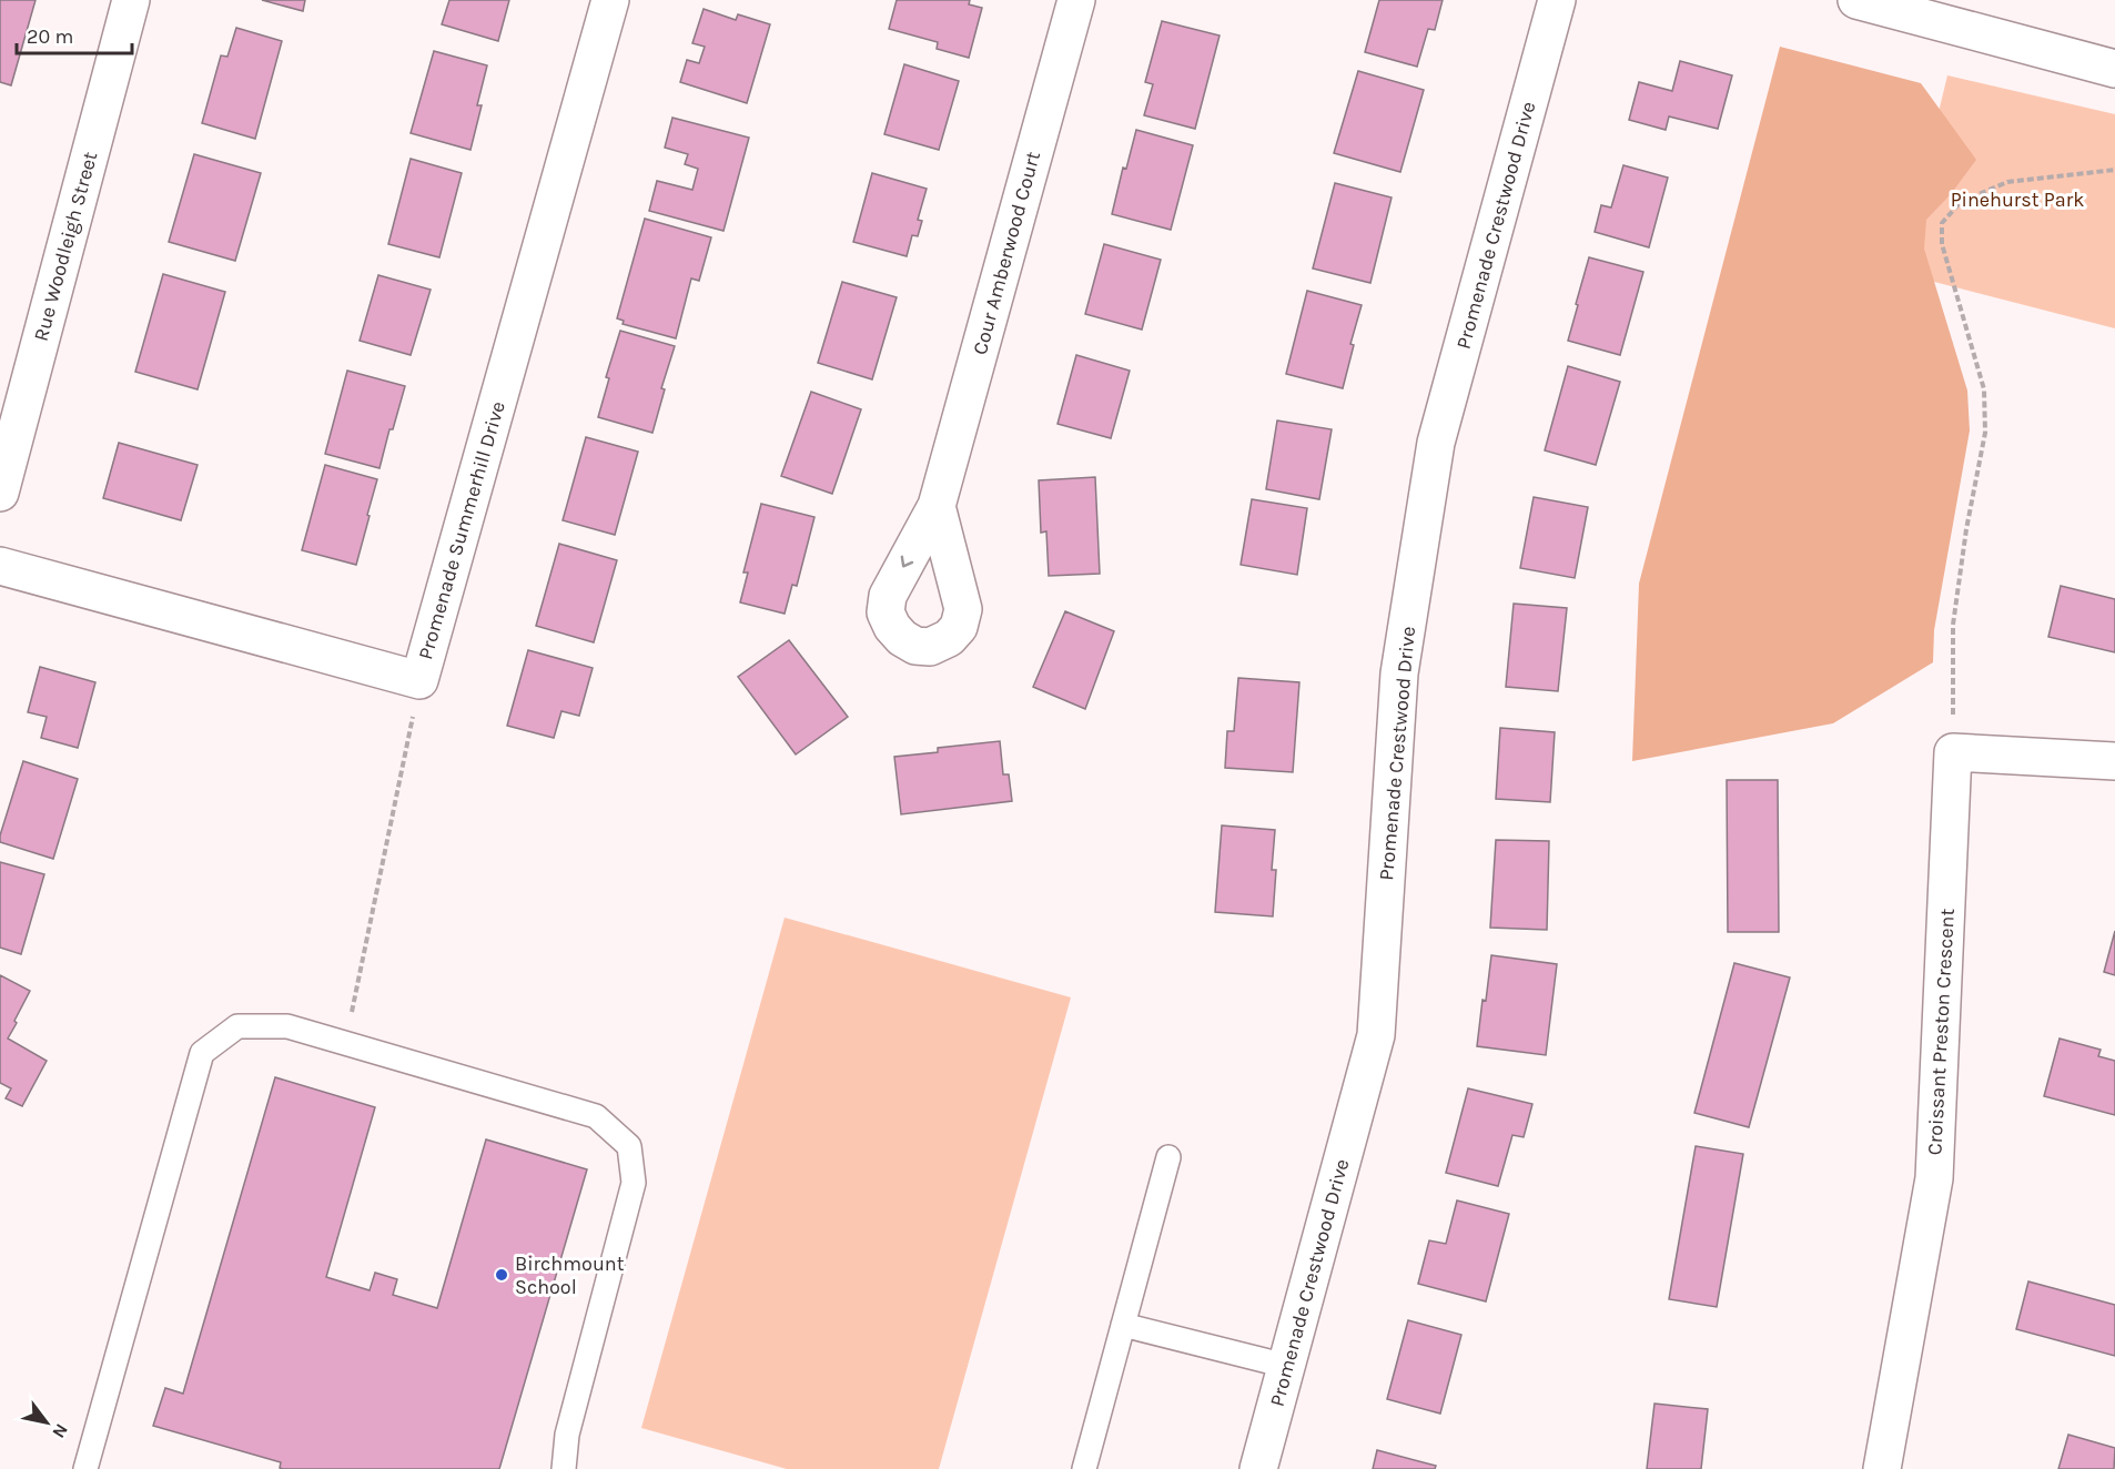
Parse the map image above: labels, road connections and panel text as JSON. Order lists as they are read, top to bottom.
{
  "streets": {
    "street": [
      "Promenade Crestwood Drive",
      "Rue Woodleigh Street",
      "Cour Amberwood Court",
      "Promenade Summerhill Drive",
      "Croissant Preston Crescent"
    ]
  },
  "parks": ["Pinehurst Park"],
  "places": ["Birchmount School"],
  "scale_bar": "20 m",
  "north": "bottom right"
}
